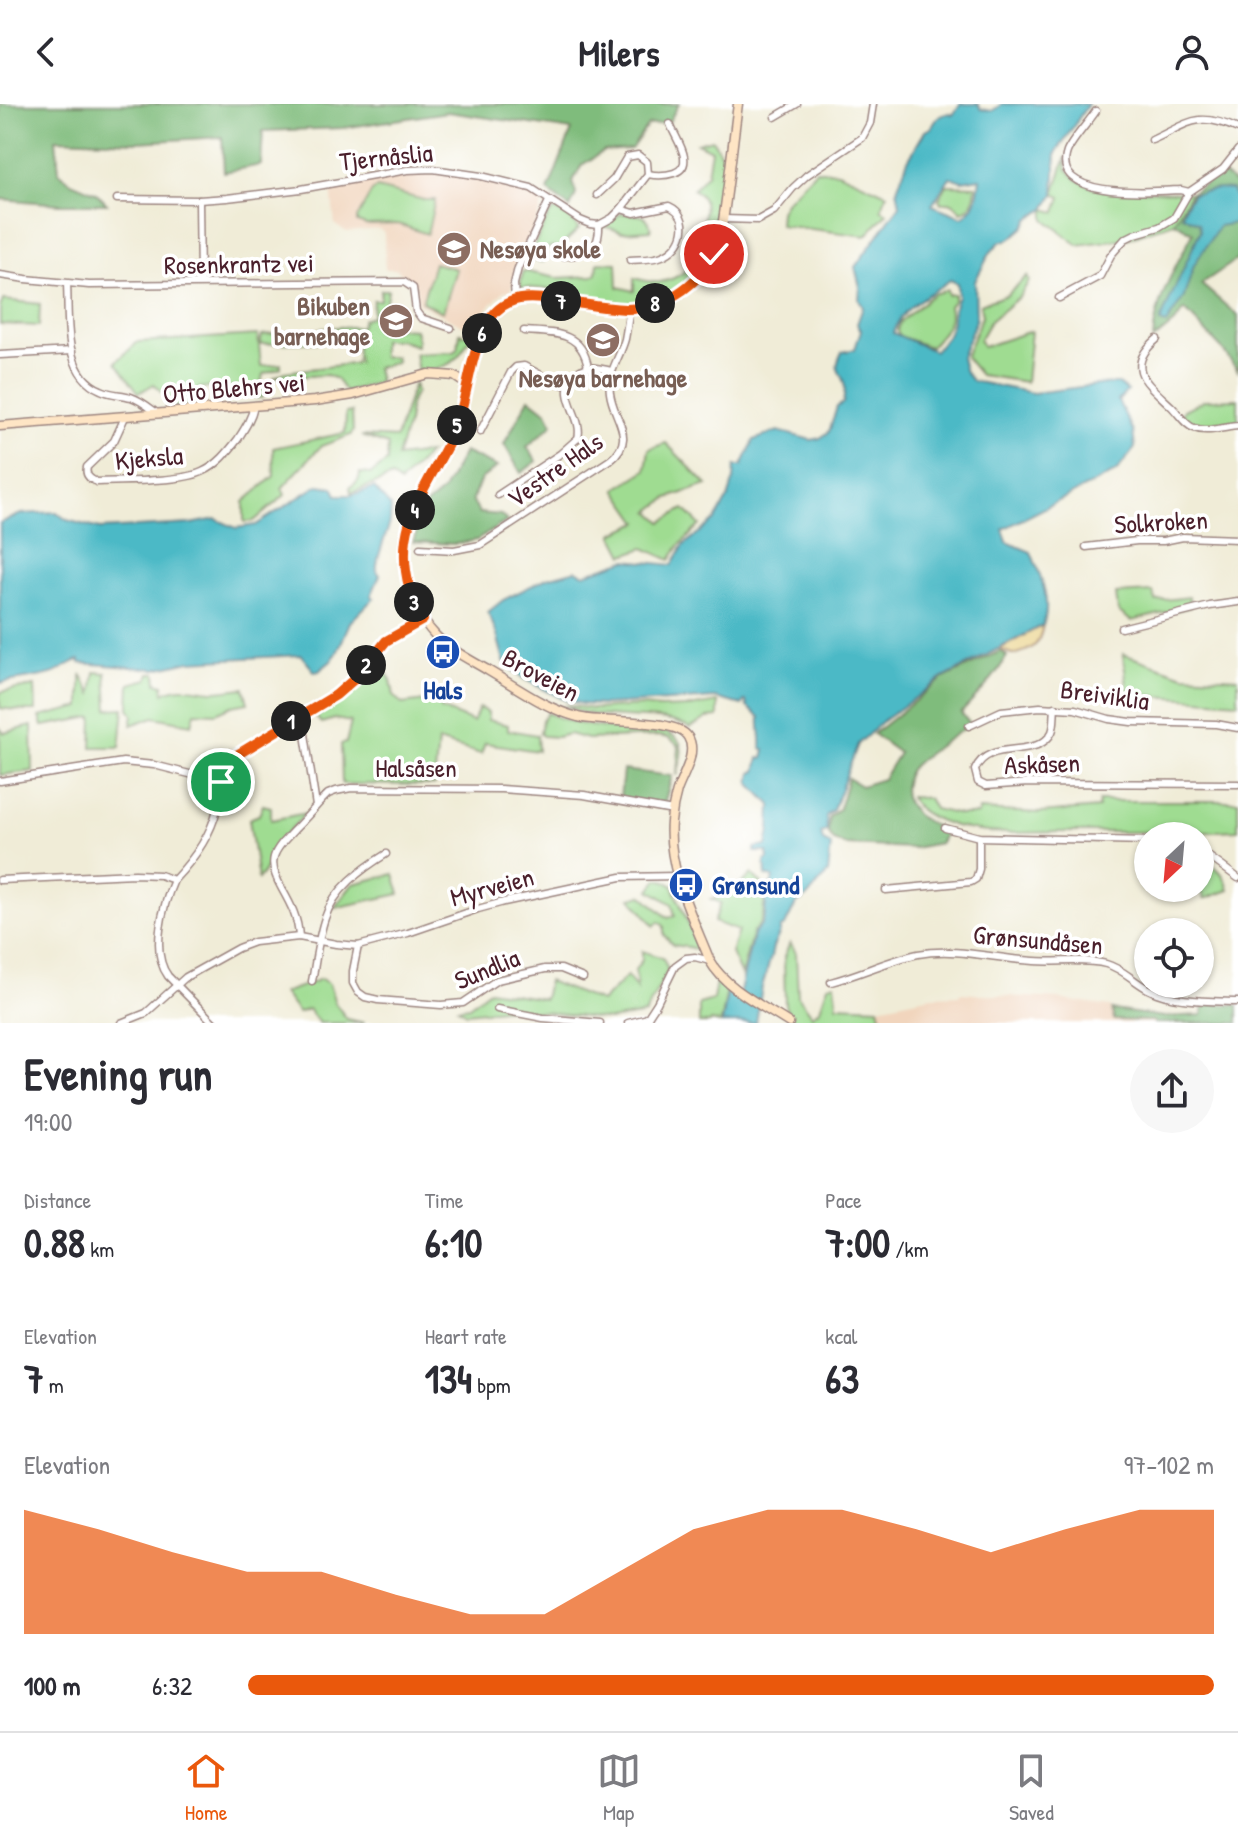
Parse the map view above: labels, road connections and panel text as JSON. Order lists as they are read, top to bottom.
{
  "streets": {
    "street": [
      "Tjernåslia",
      "Rosenkrantz vei",
      "Otto Blehrs vei",
      "Kjeksla",
      "Vestre Hals",
      "Solkroken",
      "Broveien",
      "Breiviklia",
      "Askåsen",
      "Halsåsen",
      "Myrveien",
      "Grønsundåsen",
      "Sundlia"
    ]
  },
  "crossings": [
    ["Otto Blehrs vei", "Kjeksla"],
    ["Otto Blehrs vei", "Broveien"],
    ["Broveien", "Halsåsen"],
    ["Broveien", "Myrveien"],
    ["Breiviklia", "Askåsen"],
    ["Halsåsen", "Myrveien"],
    ["Myrveien", "Sundlia"]
  ],
  "places": {
    "school or university": ["Nesøya skole", "Bikuben barnehage", "Nesøya barnehage"],
    "bus stop": ["Hals", "Grønsund"]
  },
  "north": "bottom left",
  "page": {
    "header": "Milers",
    "pins": [
      "7",
      "8",
      "6",
      "5",
      "4",
      "3",
      "2",
      "1"
    ],
    "heading": ["Evening run", "19:00"],
    "stats": [
      ["Distance", "0.88 km"],
      ["Time", "6:10"],
      ["Pace", "7:00 /km"],
      ["Elevation", "7 m"],
      ["Heart rate", "134 bpm"],
      ["kcal", "63"]
    ],
    "chart": ["Elevation", "97–102 m"],
    "list": [
      {
        "name": "100 m",
        "note": "6:32"
      }
    ],
    "tabs": ["Home", "Map", "Saved"]
  }
}
